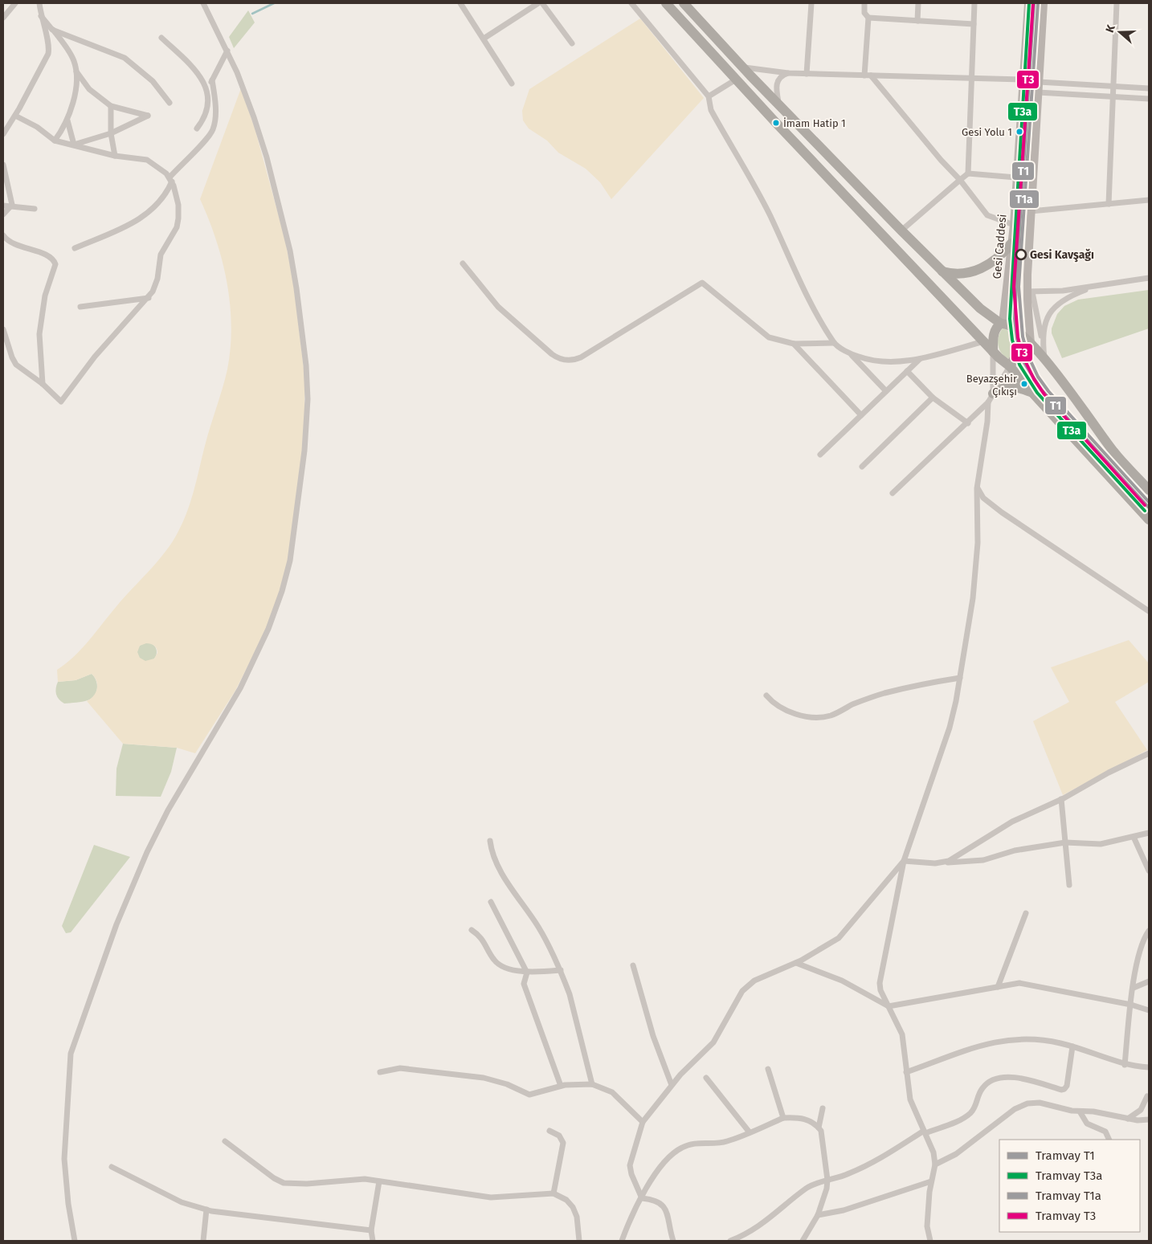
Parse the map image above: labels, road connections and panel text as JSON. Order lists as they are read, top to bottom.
{
  "streets": {
    "main road": ["Gesi Caddesi"]
  },
  "places": [
    "İmam Hatip 1",
    "Gesi Yolu 1",
    "Gesi Kavşağı",
    "Beyazşehir Çıkışı"
  ],
  "lines": [
    "tram line T1",
    "tram line T3a",
    "tram line T1a",
    "tram line T3"
  ],
  "legend": [
    "Tramvay T1",
    "Tramvay T3a",
    "Tramvay T1a",
    "Tramvay T3"
  ],
  "north": "left"
}
